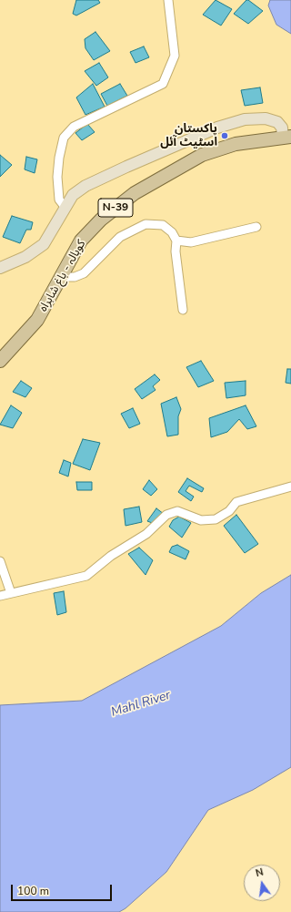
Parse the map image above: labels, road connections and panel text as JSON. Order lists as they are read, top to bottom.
{
  "streets": {
    "main road": ["N-39", "کوہالہ - باغ شاہراہ"]
  },
  "water": ["Mahl River"],
  "places": ["پاکستان اسٹیٹ آئل"],
  "scale_bar": "100 m",
  "north": "top"
}
